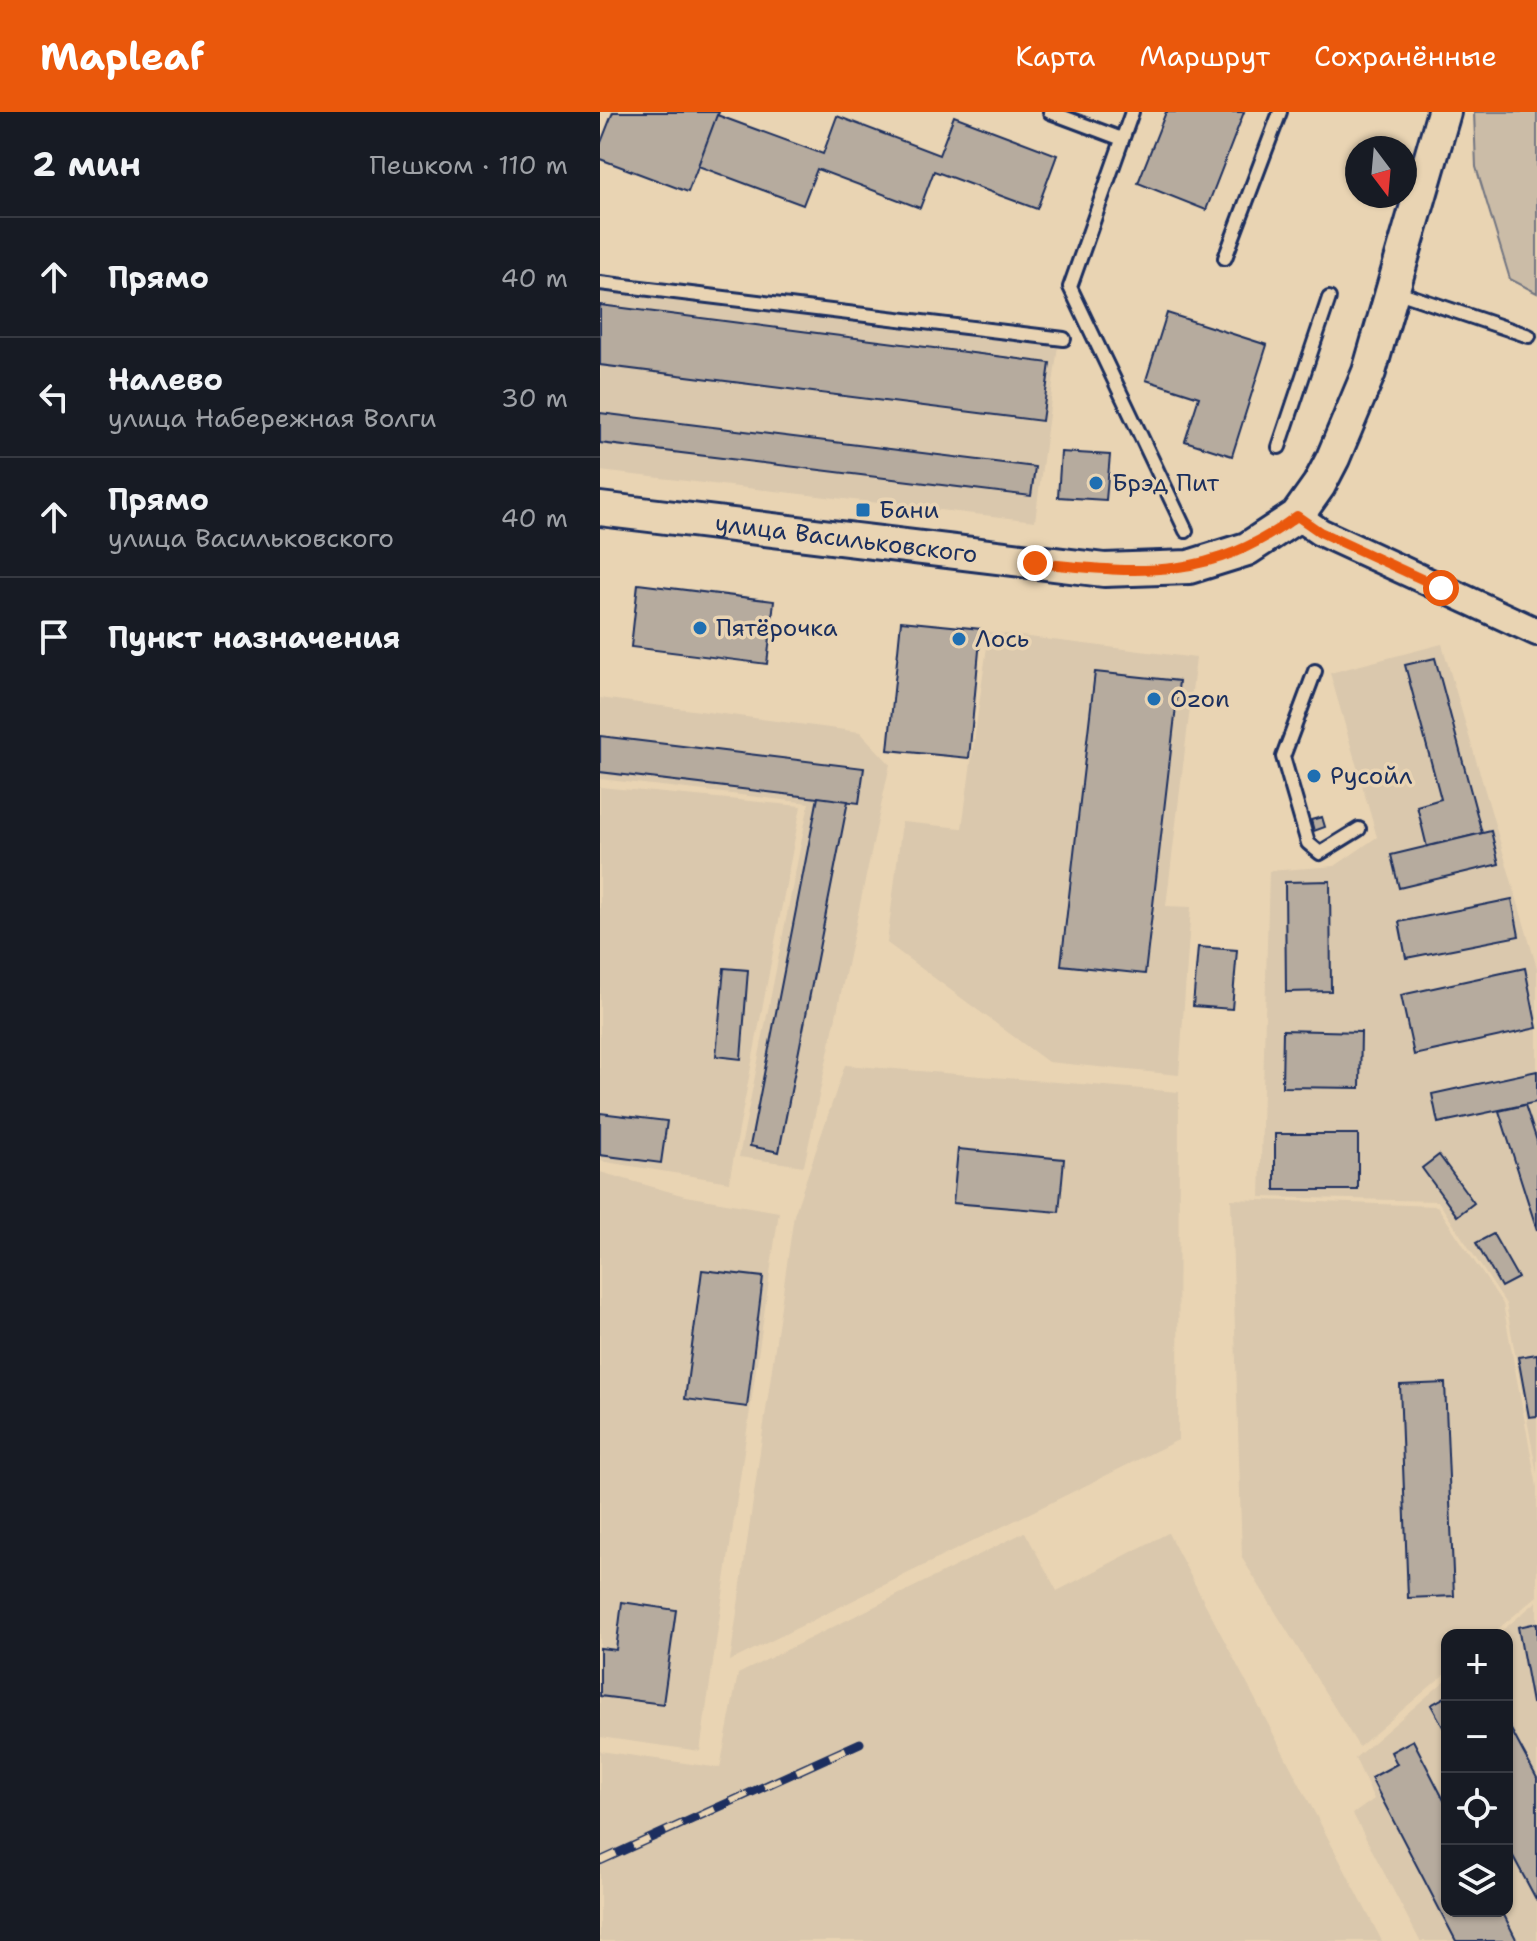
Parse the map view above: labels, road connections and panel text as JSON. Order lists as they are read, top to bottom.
{
  "streets": {
    "street": ["улица Васильковского"]
  },
  "places": {
    "other": [
      "Брэд Пит",
      "Пятёрочка",
      "Лось",
      "Ozon",
      "Русойл"
    ],
    "transit": ["Бани"]
  },
  "north": "bottom",
  "page": {
    "header": "Mapleaf",
    "nav": ["Карта", "Маршрут", "Сохранённые"],
    "heading": ["2 мин", "Пешком · 110 m"],
    "list": [
      ["Прямо", "40 m"],
      ["Налево", "улица Набережная Волги", "30 m"],
      ["Прямо", "улица Васильковского", "40 m"],
      "Пункт назначения"
    ],
    "map_buttons": ["+", "−"]
  }
}
